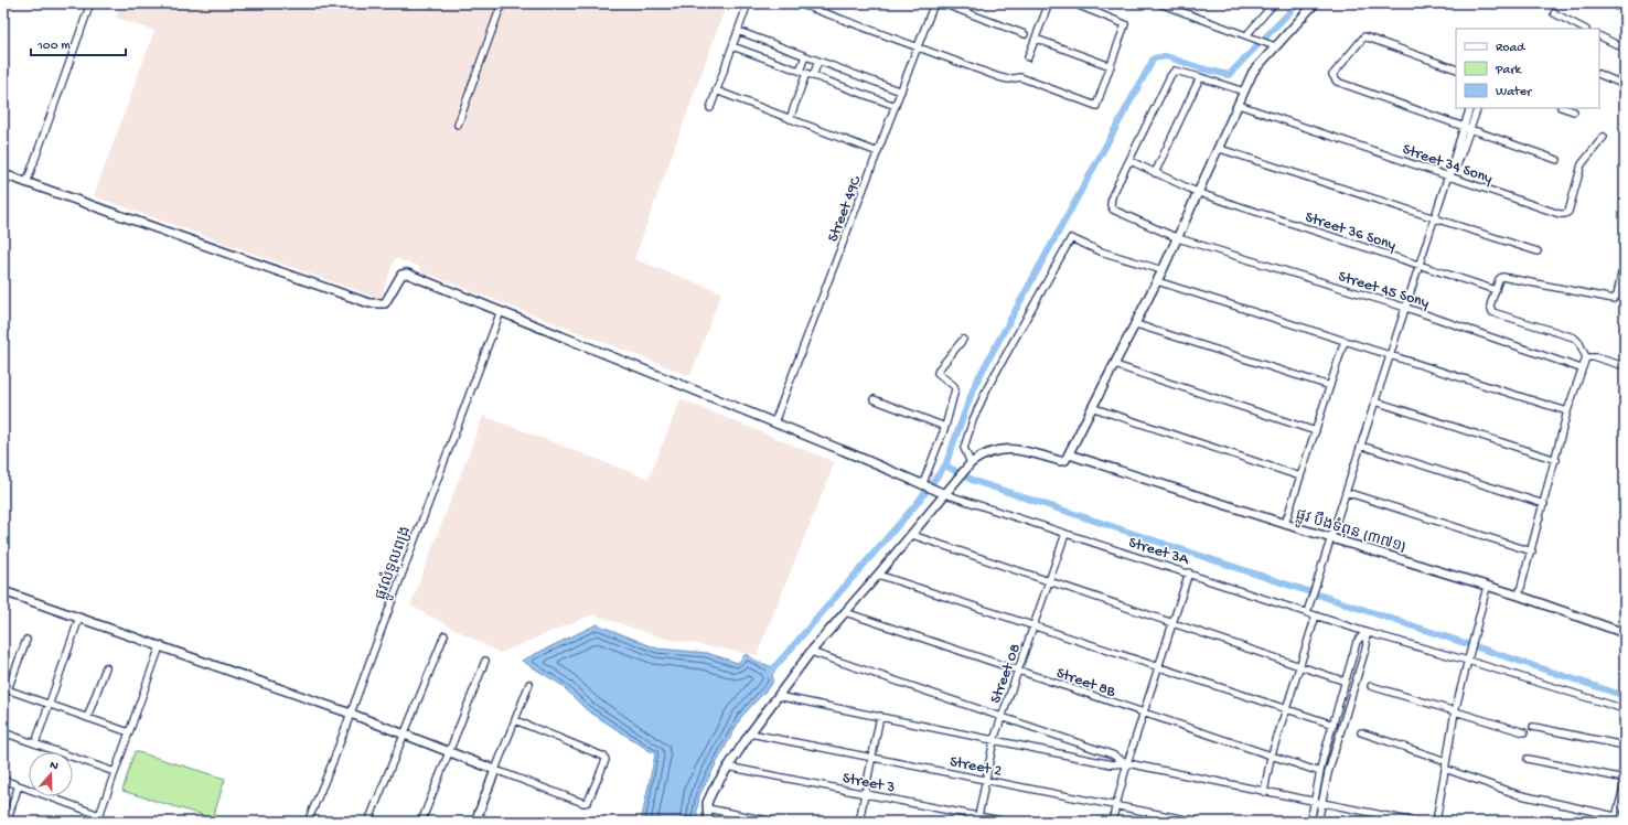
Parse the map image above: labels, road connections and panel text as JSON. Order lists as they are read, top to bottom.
{
  "streets": {
    "street": [
      "Street 34 Sony",
      "Street 49C",
      "Street 36 Sony",
      "Street 45 Sony",
      "ផ្លូវ បឹងទំពុន (៣៧១)",
      "Street 3A",
      "ផ្លូវលំទួលពង្រ",
      "Street 08",
      "Street 8B",
      "Street 2",
      "Street 3"
    ]
  },
  "crossings": [
    ["Street 36 Sony", "Street 45 Sony"],
    ["Street 3A", "Street 08"],
    ["Street 08", "Street 8B"],
    ["Street 08", "Street 2"],
    ["Street 08", "Street 3"]
  ],
  "legend": ["Road", "Park", "Water"],
  "scale_bar": "100 m",
  "north": "top"
}
